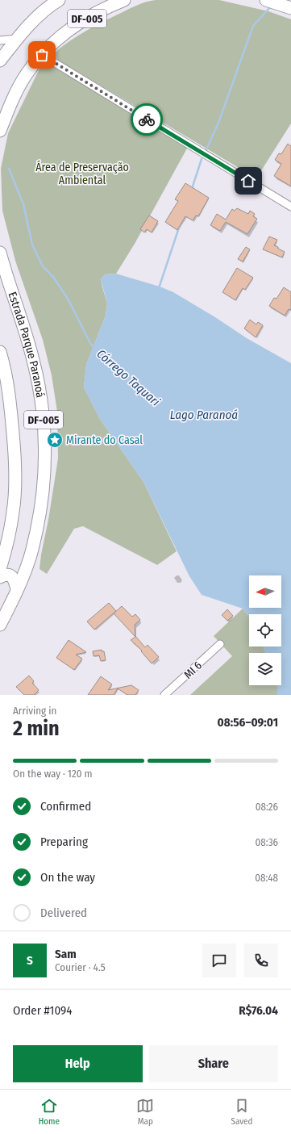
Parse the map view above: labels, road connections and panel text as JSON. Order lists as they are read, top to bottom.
{
  "streets": {
    "main road": ["DF-005", "Estrada Parque Paranoá"],
    "street": ["MI 6"]
  },
  "water": ["Córrego Taquari", "Lago Paranoá"],
  "parks": ["Área de Preservação Ambiental"],
  "places": {
    "place": ["Mirante do Casal"]
  },
  "north": "left",
  "page": {
    "heading": ["2 min", "Arriving in", "08:56–09:01"],
    "panel": [
      "Sam",
      "Courier · 4.5",
      "Order #1094",
      "R$76.04"
    ],
    "bar": "On the way · 120 m",
    "list": [
      ["Confirmed", "08:26"],
      ["Preparing", "08:36"],
      ["On the way", "08:48"],
      "Delivered"
    ],
    "round": "S",
    "buttons": ["Help", "Share"],
    "tabs": ["Home", "Map", "Saved"]
  }
}
